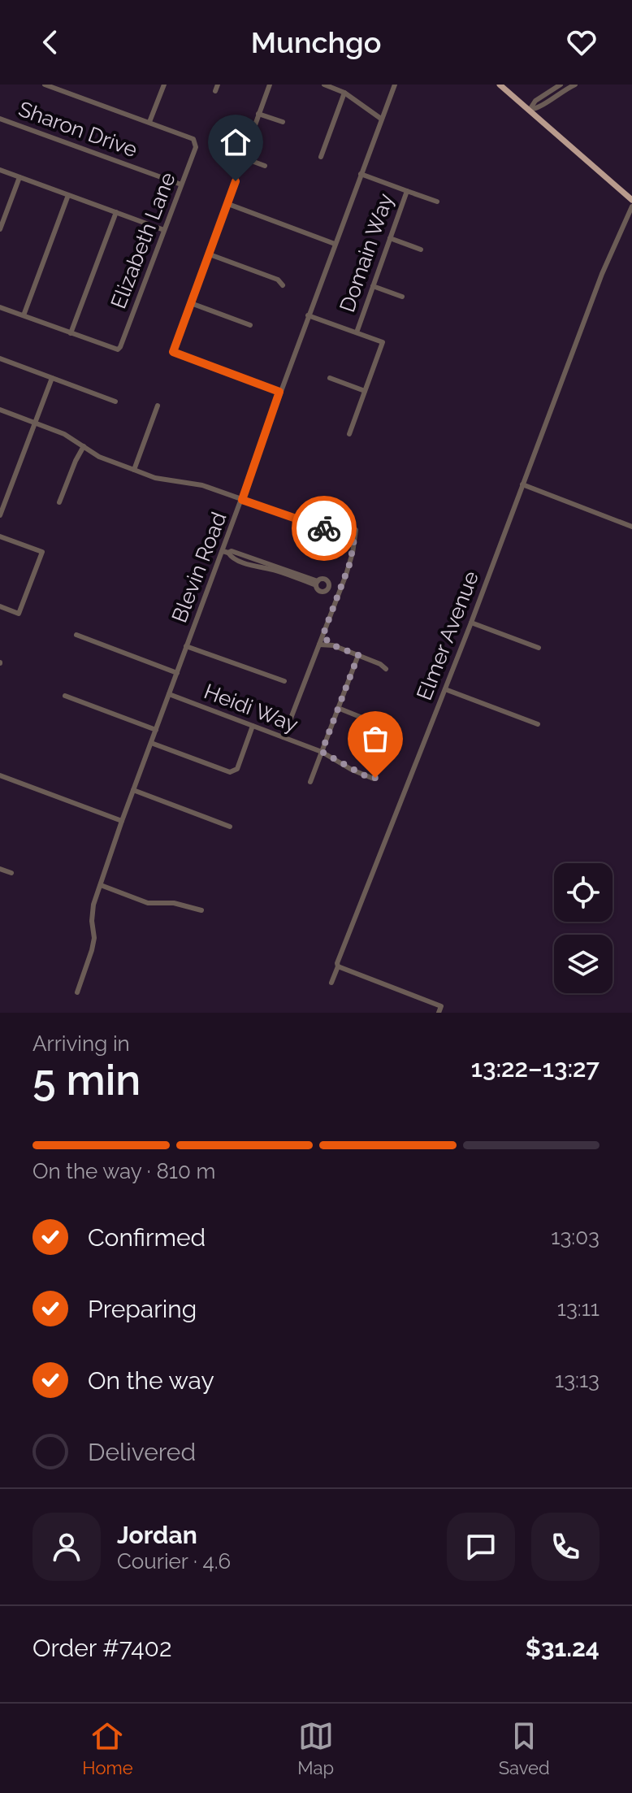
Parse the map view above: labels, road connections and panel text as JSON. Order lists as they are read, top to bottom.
{
  "streets": {
    "street": [
      "Sharon Drive",
      "Elizabeth Lane",
      "Domain Way",
      "Blevin Road",
      "Elmer Avenue",
      "Heidi Way"
    ]
  },
  "crossings": [
    ["Sharon Drive", "Elizabeth Lane"],
    ["Domain Way", "Blevin Road"],
    ["Blevin Road", "Heidi Way"]
  ],
  "page": {
    "header": "Munchgo",
    "heading": ["5 min", "Arriving in", "13:22–13:27"],
    "panel": [
      "Jordan",
      "Courier · 4.6",
      "Order #7402",
      "$31.24"
    ],
    "bar": "On the way · 810 m",
    "list": [
      ["Confirmed", "13:03"],
      ["Preparing", "13:11"],
      ["On the way", "13:13"],
      "Delivered"
    ],
    "tabs": ["Home", "Map", "Saved"]
  }
}
